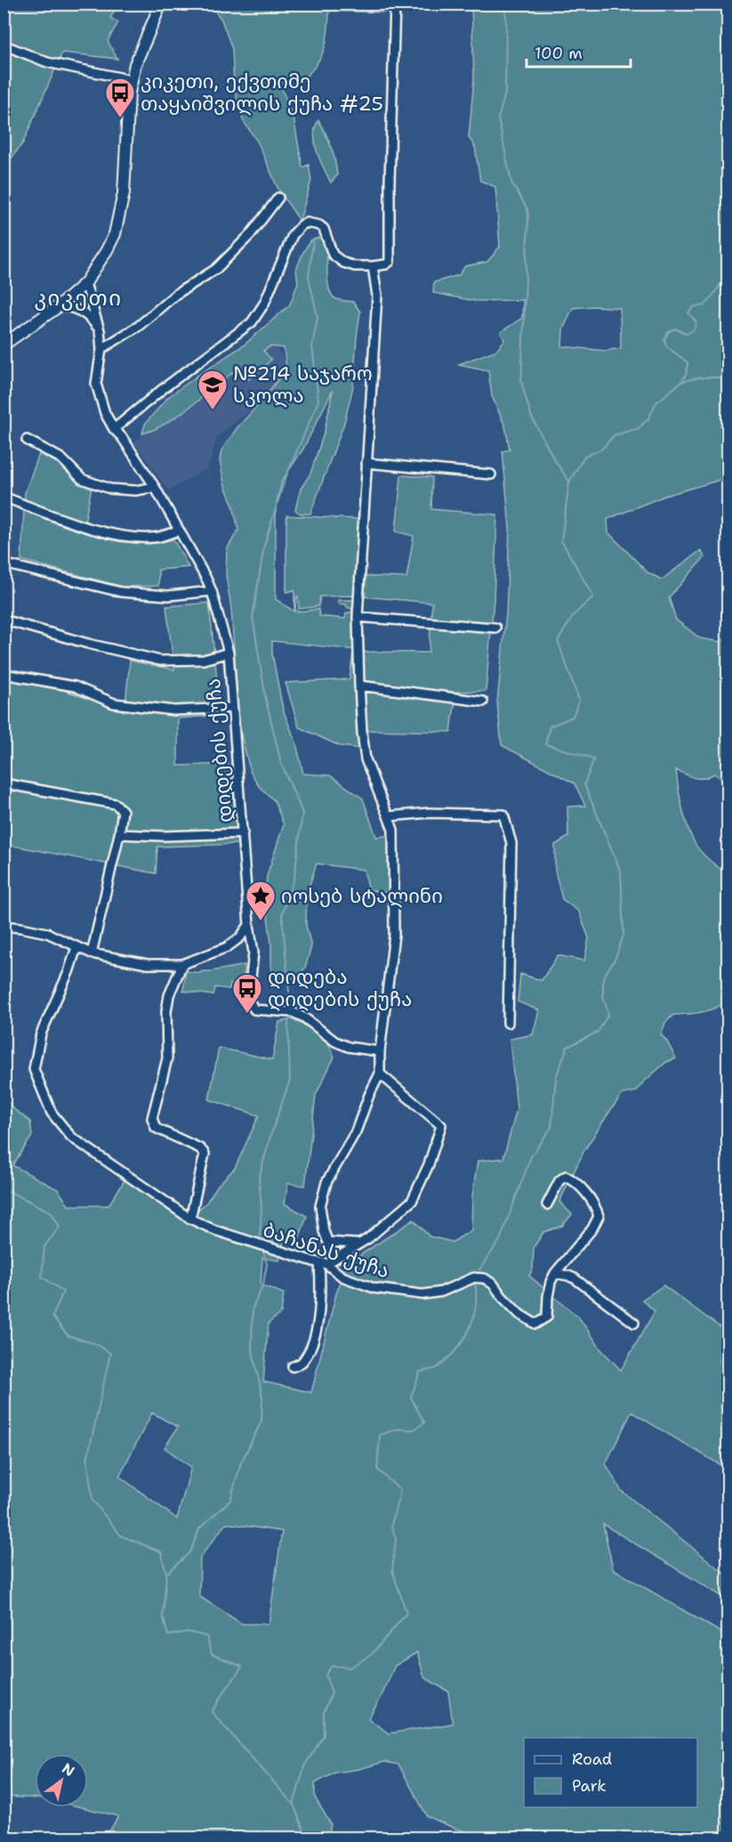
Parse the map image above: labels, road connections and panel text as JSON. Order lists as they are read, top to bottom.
{
  "streets": {
    "street": ["დიდების ქუჩა", "ბაჩანას ქუჩა"]
  },
  "districts": ["კიკეთი"],
  "places": {
    "bus stop": ["კიკეთი, ექვთიმე თაყაიშვილის ქუჩა #25", "დიდება დიდების ქუჩა"],
    "school or university": ["№214 საჯარო სკოლა"],
    "place": ["იოსებ სტალინი"]
  },
  "legend": ["Road", "Park"],
  "scale_bar": "100 m",
  "north": "top right"
}
